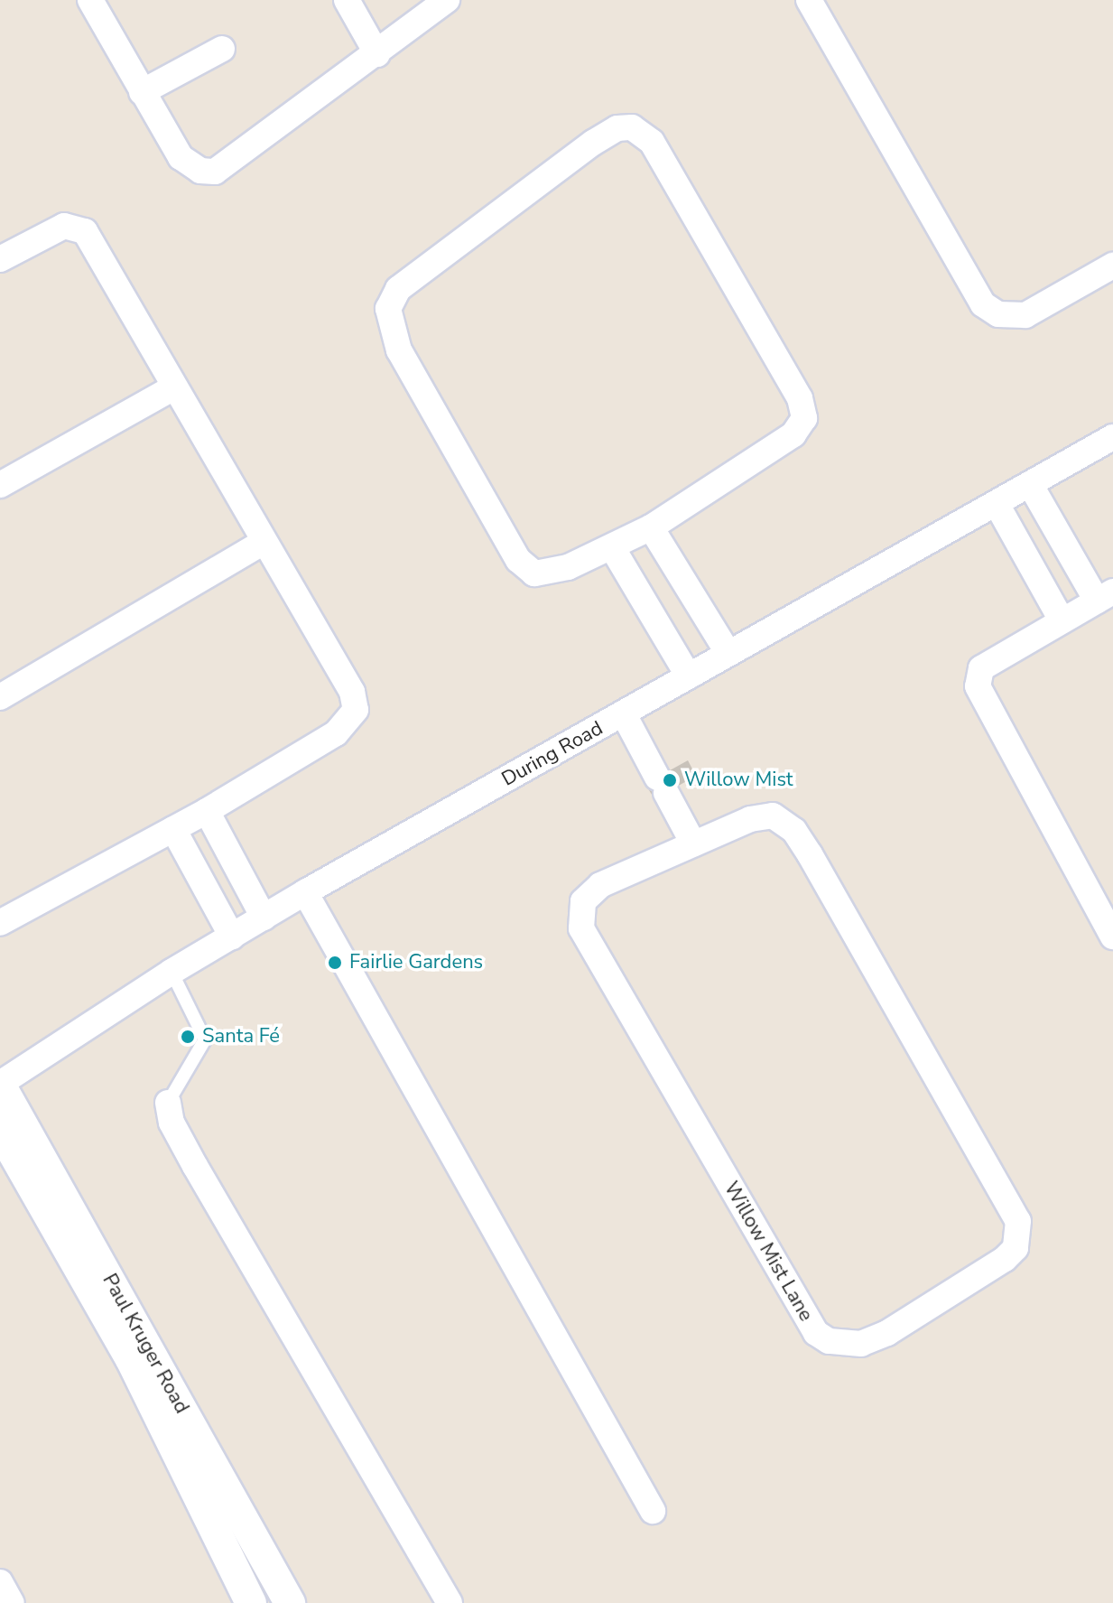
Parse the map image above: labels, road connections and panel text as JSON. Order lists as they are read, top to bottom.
{
  "streets": {
    "street": ["During Road", "Willow Mist Lane", "Paul Kruger Road"]
  },
  "crossings": [
    ["During Road", "Paul Kruger Road"]
  ],
  "places": ["Willow Mist", "Fairlie Gardens", "Santa Fé"]
}
